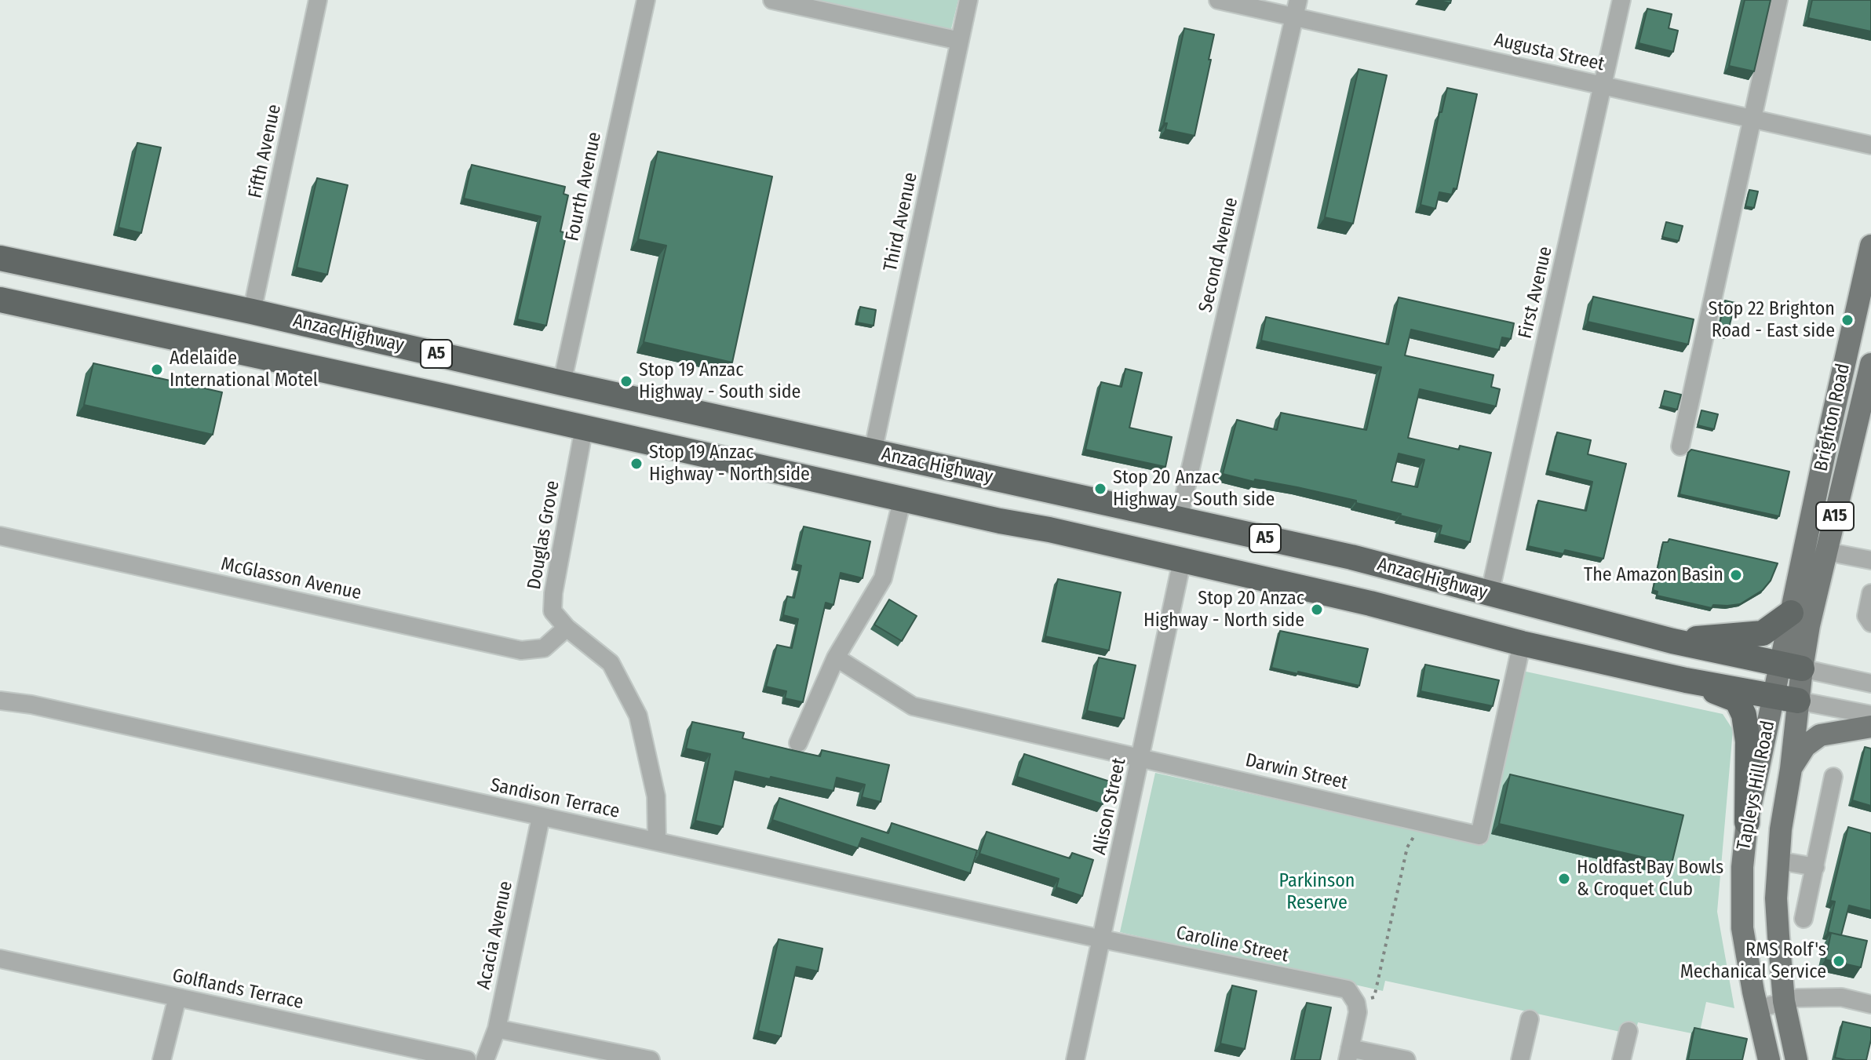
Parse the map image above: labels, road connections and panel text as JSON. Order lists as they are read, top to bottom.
{
  "streets": {
    "highway": ["Anzac Highway", "A5"],
    "main road": ["Brighton Road", "A15", "Tapleys Hill Road"],
    "street": [
      "Augusta Street",
      "Fifth Avenue",
      "Fourth Avenue",
      "Third Avenue",
      "Second Avenue",
      "First Avenue",
      "Douglas Grove",
      "McGlasson Avenue",
      "Darwin Street",
      "Sandison Terrace",
      "Alison Street",
      "Acacia Avenue",
      "Caroline Street",
      "Golflands Terrace"
    ]
  },
  "crossings": [
    ["Augusta Street", "Second Avenue"],
    ["Augusta Street", "First Avenue"],
    ["Fifth Avenue", "Anzac Highway"],
    ["Fourth Avenue", "Anzac Highway"],
    ["Third Avenue", "Anzac Highway"],
    ["Second Avenue", "Anzac Highway"],
    ["First Avenue", "Anzac Highway"],
    ["Anzac Highway", "Brighton Road"],
    ["Anzac Highway", "A15"],
    ["Anzac Highway", "Douglas Grove"],
    ["Anzac Highway", "Darwin Street"],
    ["Anzac Highway", "Tapleys Hill Road"],
    ["Anzac Highway", "Alison Street"],
    ["Brighton Road", "A15"],
    ["A15", "Tapleys Hill Road"],
    ["Douglas Grove", "McGlasson Avenue"],
    ["Douglas Grove", "Sandison Terrace"],
    ["Darwin Street", "Alison Street"],
    ["Sandison Terrace", "Alison Street"],
    ["Sandison Terrace", "Acacia Avenue"],
    ["Sandison Terrace", "Caroline Street"],
    ["Alison Street", "Caroline Street"]
  ],
  "parks": ["Parkinson Reserve"],
  "places": [
    "Stop 22 Brighton Road - East side",
    "Adelaide International Motel",
    "Stop 19 Anzac Highway - South side",
    "Stop 19 Anzac Highway - North side",
    "Stop 20 Anzac Highway - South side",
    "The Amazon Basin",
    "Stop 20 Anzac Highway - North side",
    "Holdfast Bay Bowls & Croquet Club",
    "RMS Rolf's Mechanical Service"
  ]
}
